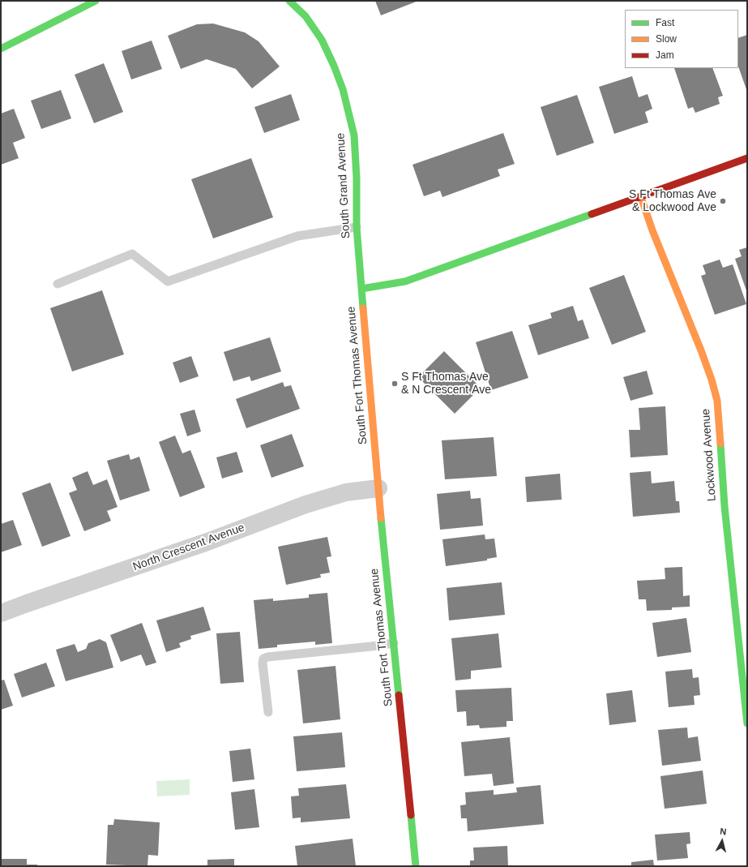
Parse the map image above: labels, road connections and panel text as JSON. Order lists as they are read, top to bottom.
{
  "streets": {
    "main road": ["South Grand Avenue", "South Fort Thomas Avenue", "Lockwood Avenue"],
    "street": ["North Crescent Avenue"]
  },
  "crossings": [
    ["South Grand Avenue", "South Fort Thomas Avenue"],
    ["South Fort Thomas Avenue", "North Crescent Avenue"]
  ],
  "places": ["S Ft Thomas Ave & Lockwood Ave", "S Ft Thomas Ave & N Crescent Ave"],
  "legend": ["Fast", "Slow", "Jam"],
  "north": "top"
}
